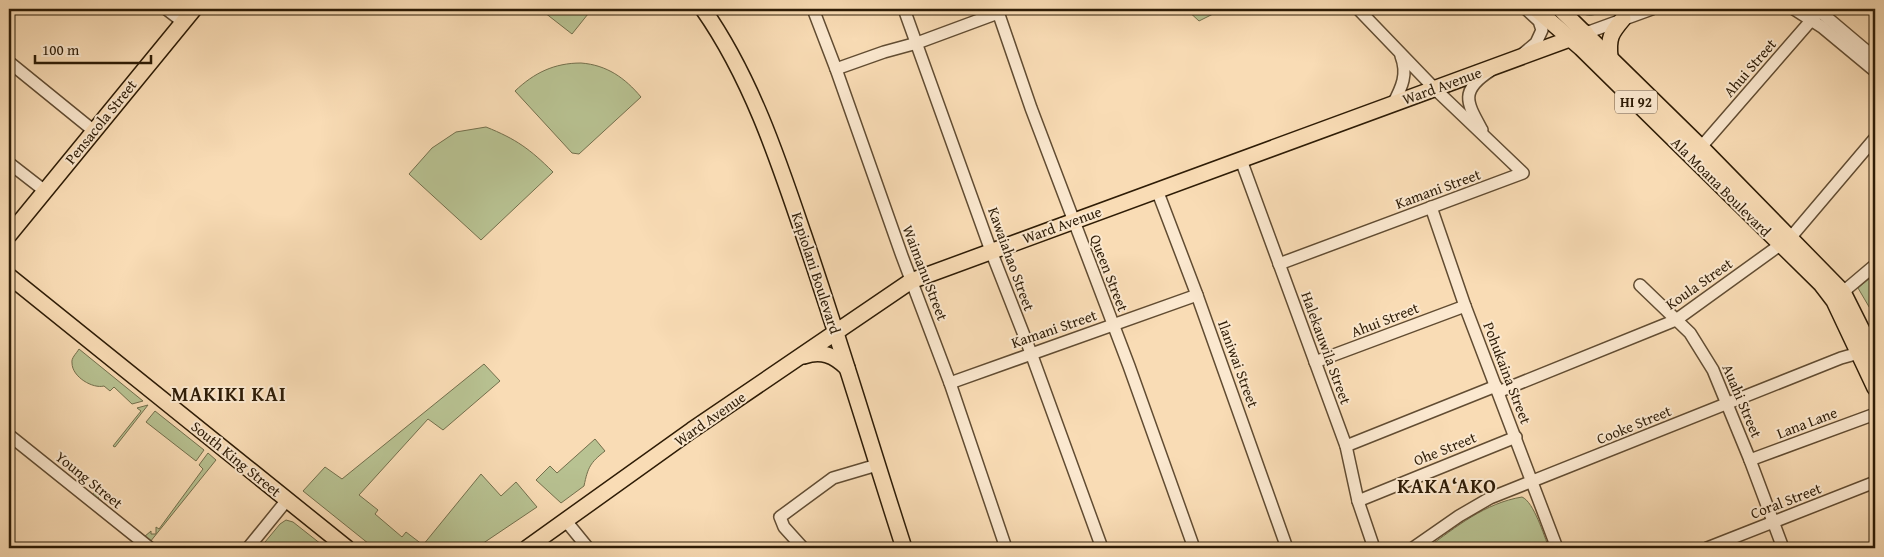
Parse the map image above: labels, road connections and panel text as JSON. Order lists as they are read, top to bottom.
{
  "streets": {
    "main road": [
      "Ward Avenue",
      "HI 92",
      "Pensacola Street",
      "Ala Moana Boulevard",
      "Kapiolani Boulevard",
      "South King Street"
    ],
    "street": [
      "Ahui Street",
      "Kamani Street",
      "Kawaiahao Street",
      "Waimanu Street",
      "Queen Street",
      "Koula Street",
      "Halekauwila Street",
      "Ilaniwai Street",
      "Pohukaina Street",
      "Auahi Street",
      "Lana Lane",
      "Cooke Street",
      "Ohe Street",
      "Young Street",
      "Coral Street"
    ]
  },
  "crossings": [
    ["Ahui Street", "Ala Moana Boulevard"],
    ["Ahui Street", "Halekauwila Street"],
    ["Ahui Street", "Pohukaina Street"],
    ["Ward Avenue", "Ala Moana Boulevard"],
    ["Ward Avenue", "Kawaiahao Street"],
    ["Ward Avenue", "Kapiolani Boulevard"],
    ["Ward Avenue", "Waimanu Street"],
    ["Ward Avenue", "Queen Street"],
    ["Ward Avenue", "Halekauwila Street"],
    ["Ward Avenue", "Ilaniwai Street"],
    ["Ala Moana Boulevard", "Koula Street"],
    ["Ala Moana Boulevard", "Cooke Street"],
    ["Kamani Street", "Kawaiahao Street"],
    ["Kamani Street", "Waimanu Street"],
    ["Kamani Street", "Queen Street"],
    ["Kamani Street", "Halekauwila Street"],
    ["Kamani Street", "Ilaniwai Street"],
    ["Kamani Street", "Pohukaina Street"],
    ["Koula Street", "Halekauwila Street"],
    ["Koula Street", "Pohukaina Street"],
    ["Koula Street", "Auahi Street"],
    ["Halekauwila Street", "Ohe Street"],
    ["Pohukaina Street", "Cooke Street"],
    ["Pohukaina Street", "Ohe Street"],
    ["Auahi Street", "Lana Lane"],
    ["Auahi Street", "Cooke Street"],
    ["Auahi Street", "Coral Street"]
  ],
  "districts": ["MAKIKI KAI", "KAKA‘AKO"],
  "scale_bar": "100 m"
}
